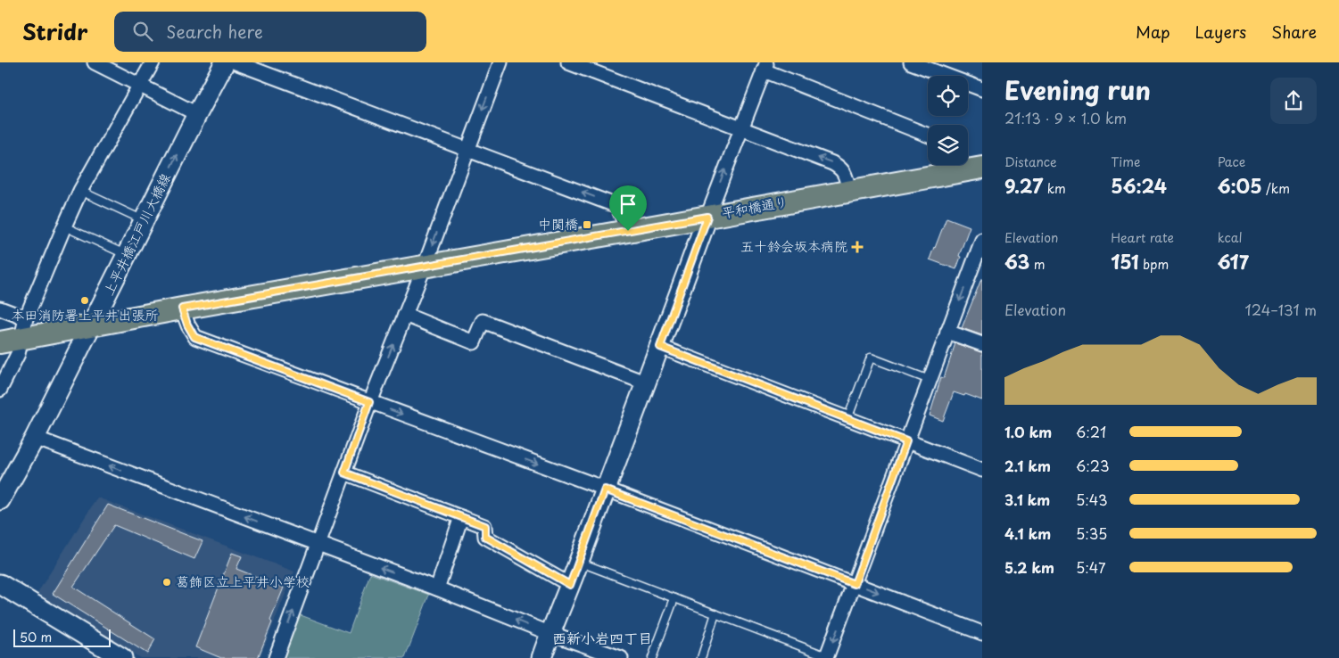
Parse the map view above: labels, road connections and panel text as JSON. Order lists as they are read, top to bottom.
{
  "streets": {
    "main road": ["平和橋通り"],
    "street": ["上平井橋江戸川大橋線"]
  },
  "crossings": [
    ["平和橋通り", "上平井橋江戸川大橋線"]
  ],
  "districts": ["西新小岩四丁目"],
  "places": {
    "transit": ["中関橋"],
    "health": ["五十鈴会坂本病院"],
    "other": ["本田消防署上平井出張所", "葛飾区立上平井小学校"]
  },
  "scale_bar": "50 m",
  "page": {
    "header": "Stridr",
    "search": "Search here",
    "nav": ["Map", "Layers", "Share"],
    "heading": ["Evening run", "21:13 · 9 × 1.0 km"],
    "stats": [
      ["Distance", "9.27 km"],
      ["Time", "56:24"],
      ["Pace", "6:05 /km"],
      ["Elevation", "63 m"],
      ["Heart rate", "151 bpm"],
      ["kcal", "617"]
    ],
    "chart": ["Elevation", "124–131 m"],
    "list": [
      {
        "name": "1.0 km",
        "note": "6:21"
      },
      {
        "name": "2.1 km",
        "note": "6:23"
      },
      {
        "name": "3.1 km",
        "note": "5:43"
      },
      {
        "name": "4.1 km",
        "note": "5:35"
      },
      {
        "name": "5.2 km",
        "note": "5:47"
      }
    ],
    "scale": "50 m"
  }
}
